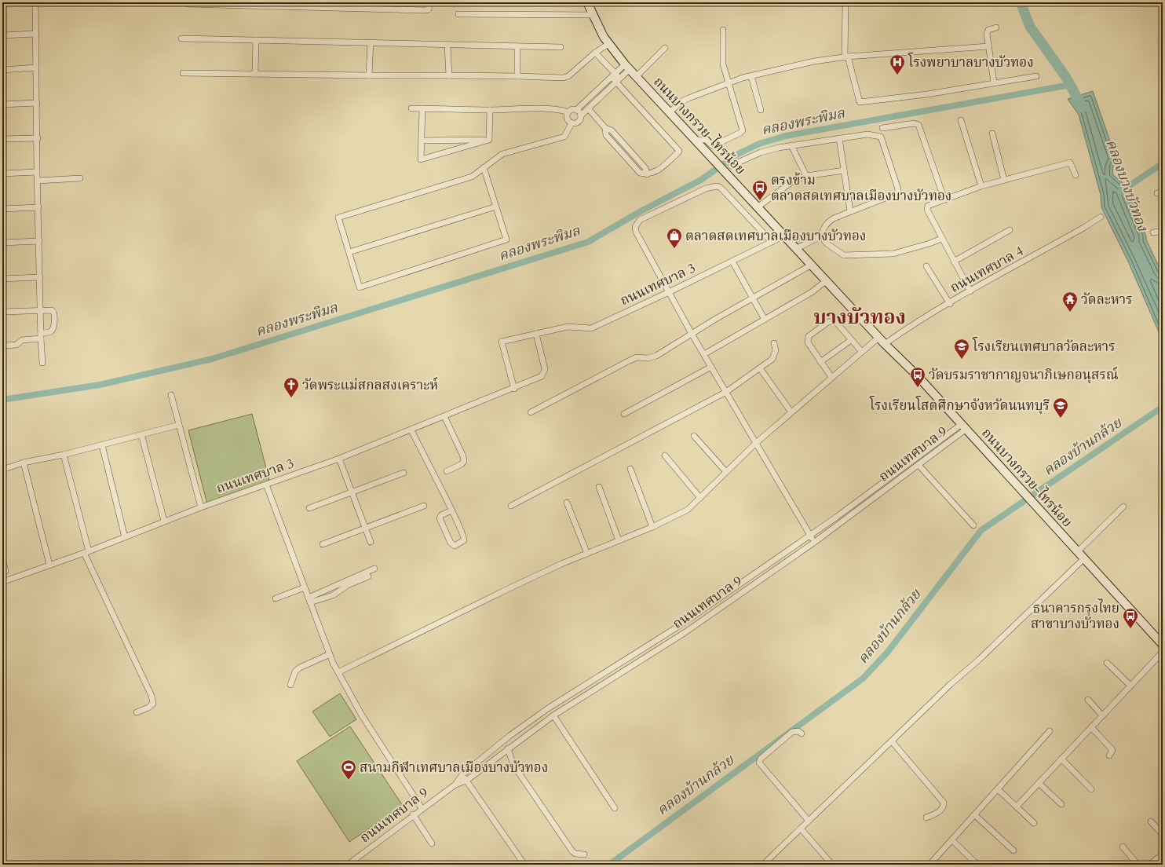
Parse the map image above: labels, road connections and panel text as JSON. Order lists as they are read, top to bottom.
{
  "streets": {
    "main road": ["ถนนบางกรวย-ไทรน้อย"],
    "street": ["ถนนเทศบาล 4", "ถนนเทศบาล 3", "ถนนเทศบาล 9"]
  },
  "crossings": [
    ["ถนนบางกรวย-ไทรน้อย", "ถนนเทศบาล 4"],
    ["ถนนบางกรวย-ไทรน้อย", "ถนนเทศบาล 3"],
    ["ถนนบางกรวย-ไทรน้อย", "ถนนเทศบาล 9"]
  ],
  "districts": ["บางบัวทอง"],
  "water": ["คลองพระพิมล", "คลองบางบัวทอง", "คลองบ้านกล้วย"],
  "places": {
    "hospital": ["โรงพยาบาลบางบัวทอง"],
    "bus stop": ["ตรงข้าม ตลาดสดเทศบาลเมืองบางบัวทอง", "วัดบรมราชากาญจนาภิเษกอนุสรณ์", "ธนาคารกรุงไทย สาขาบางบัวทอง"],
    "shop": ["ตลาดสดเทศบาลเมืองบางบัวทอง"],
    "temple": ["วัดละหาร"],
    "school or university": ["โรงเรียนเทศบาลวัดละหาร", "โรงเรียนโสตศึกษาจังหวัดนนทบุรี"],
    "church": ["วัดพระแม่สกลสงเคราะห์"],
    "sports": ["สนามกีฬาเทศบาลเมืองบางบัวทอง"]
  }
}
